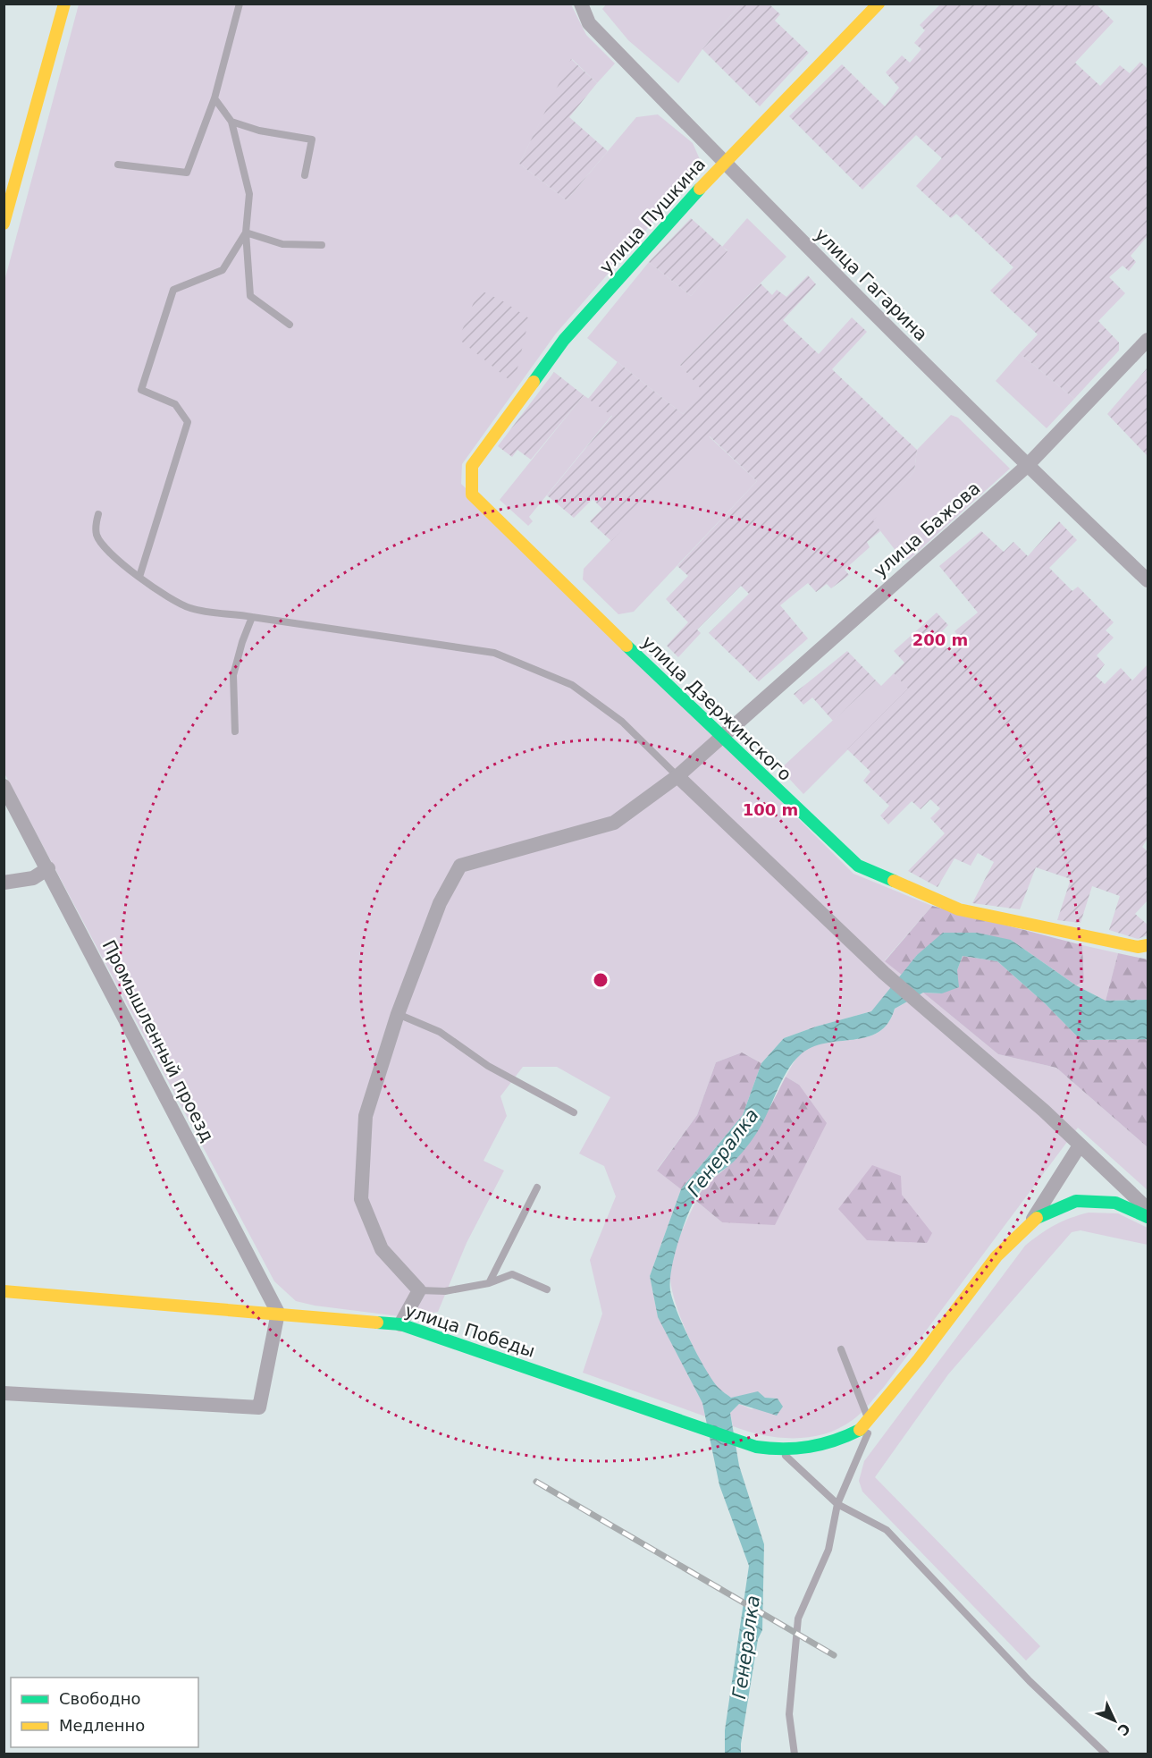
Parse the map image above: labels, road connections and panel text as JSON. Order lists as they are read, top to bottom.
{
  "streets": {
    "street": [
      "улица Пушкина",
      "улица Гагарина",
      "улица Бажова",
      "улица Дзержинского",
      "Промышленный проезд",
      "улица Победы"
    ]
  },
  "crossings": [
    ["улица Пушкина", "улица Гагарина"],
    ["улица Пушкина", "улица Дзержинского"],
    ["улица Гагарина", "улица Бажова"],
    ["улица Бажова", "улица Дзержинского"],
    ["Промышленный проезд", "улица Победы"]
  ],
  "water": ["Генералка"],
  "legend": ["Свободно", "Медленно"],
  "north": "bottom right",
  "rings": ["200 m", "100 m"]
}
